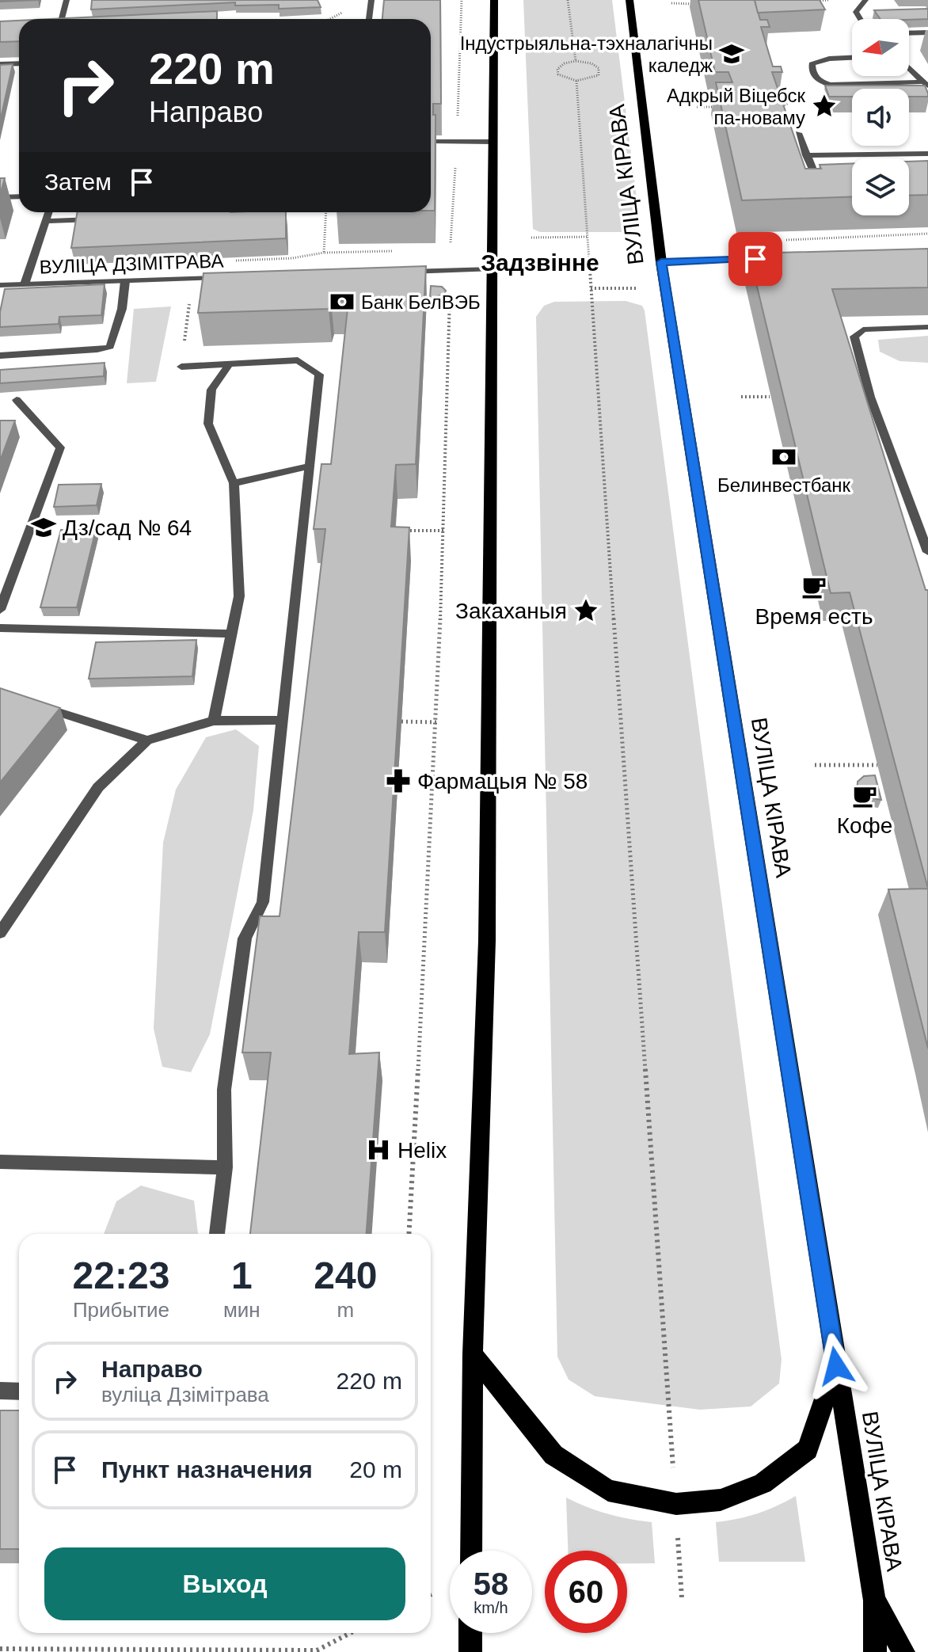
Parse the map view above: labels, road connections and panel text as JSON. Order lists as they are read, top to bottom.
{
  "streets": {
    "main road": ["ВУЛІЦА КІРАВА"],
    "street": ["ВУЛІЦА ДЗІМІТРАВА"]
  },
  "districts": ["Задзвінне"],
  "places": {
    "school or university": ["Індустрыяльна-тэхналагічны каледж", "Дз/сад № 64"],
    "place": ["Адкрый Віцебск па-новаму", "Закаханыя"],
    "bank": ["Банк БелВЭБ", "Белинвестбанк"],
    "cafe": ["Время есть", "Кофе"],
    "pharmacy": ["Фармацыя № 58"],
    "hospital": ["Helix"]
  },
  "north": "left",
  "page": {
    "turn": ["220 m", "Направо"],
    "then": "Затем",
    "eta": [
      "22:23",
      "Прибытие",
      "1",
      "мин",
      "240",
      "m"
    ],
    "list": [
      {
        "name": "Направо",
        "note": "вуліца Дзімітрава",
        "value": "220 m"
      },
      {
        "name": "Пункт назначения",
        "value": "20 m"
      }
    ],
    "buttons": "Выход",
    "speed": "58 km/h",
    "limit": "60"
  }
}
